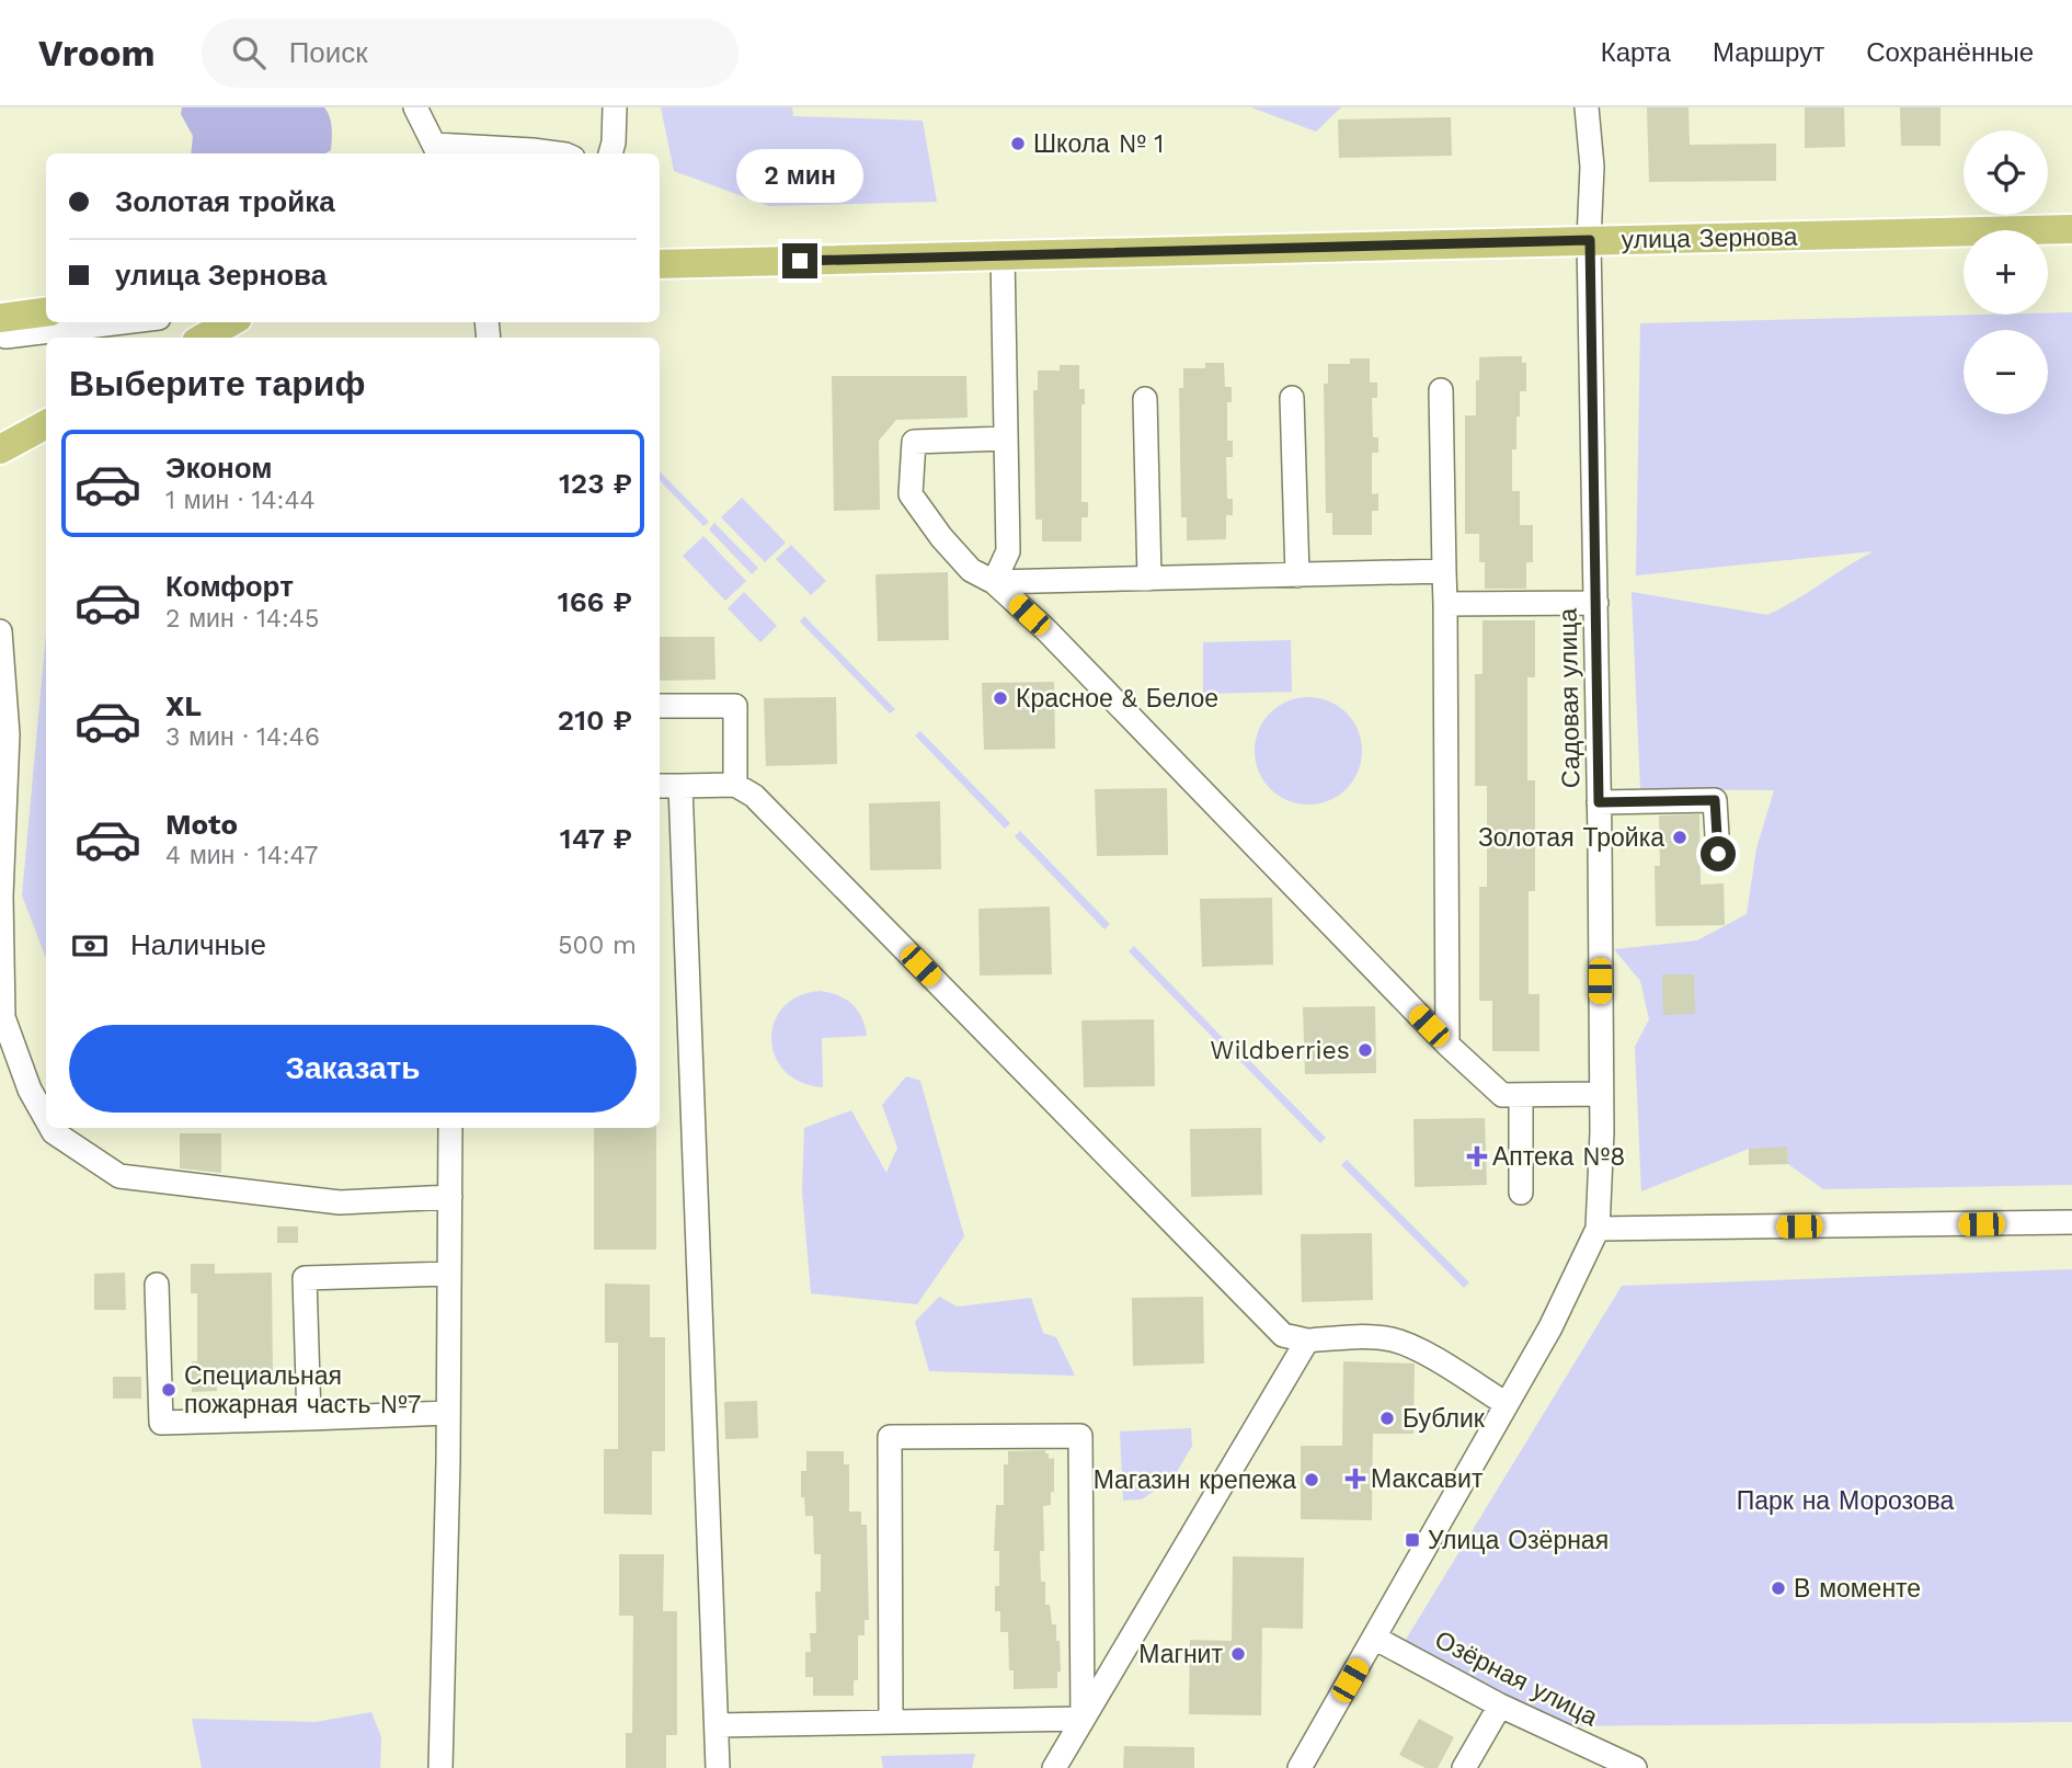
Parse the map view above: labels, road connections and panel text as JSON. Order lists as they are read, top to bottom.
{
  "streets": {
    "main road": ["улица Зернова"],
    "street": ["Садовая улица", "Озёрная улица"]
  },
  "crossings": [
    ["улица Зернова", "Садовая улица"],
    ["Садовая улица", "Озёрная улица"]
  ],
  "parks": ["Парк на Морозова"],
  "places": {
    "other": [
      "Школа № 1",
      "Красное & Белое",
      "Золотая Тройка",
      "Wildberries",
      "Специальная пожарная часть №7",
      "Бублик",
      "Магазин крепежа",
      "В моменте",
      "Магнит"
    ],
    "health": ["Аптека №8", "Максавит"],
    "transit": ["Улица Озёрная"]
  },
  "page": {
    "header": "Vroom",
    "search": "Поиск",
    "nav": ["Карта", "Маршрут", "Сохранённые"],
    "map_buttons": ["+", "−"],
    "bubble": "2 мин",
    "banner": ["Золотая тройка", "улица Зернова"],
    "heading": "Выберите тариф",
    "list": [
      {
        "name": "Эконом",
        "note": "1 мин · 14:44",
        "value": "123 ₽"
      },
      {
        "name": "Комфорт",
        "note": "2 мин · 14:45",
        "value": "166 ₽"
      },
      {
        "name": "XL",
        "note": "3 мин · 14:46",
        "value": "210 ₽"
      },
      {
        "name": "Moto",
        "note": "4 мин · 14:47",
        "value": "147 ₽"
      }
    ],
    "pay": ["Наличные", "500 m"],
    "buttons": "Заказать"
  }
}
